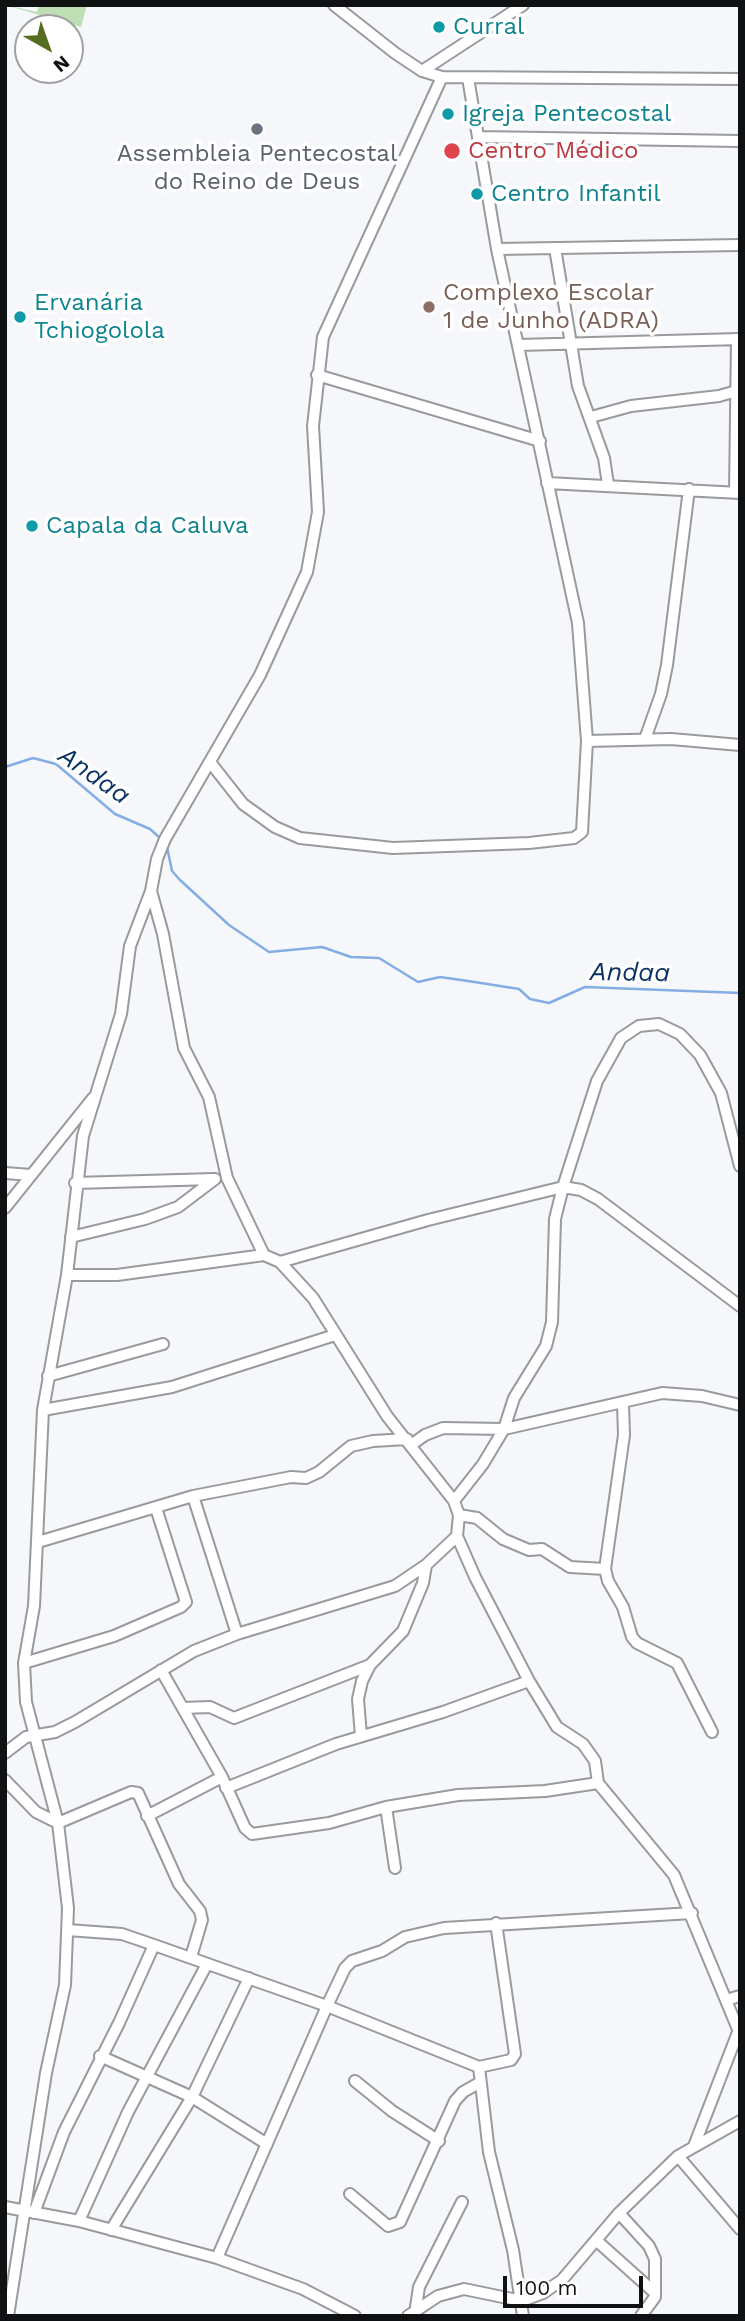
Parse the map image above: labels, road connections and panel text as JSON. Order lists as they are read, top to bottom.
{
  "water": ["Andaa"],
  "places": [
    "Curral",
    "Igreja Pentecostal",
    "Assembleia Pentecostal do Reino de Deus",
    "Centro Médico",
    "Centro Infantil",
    "Complexo Escolar 1 de Junho (ADRA)",
    "Ervanária Tchiogolola",
    "Capala da Caluva"
  ],
  "scale_bar": "100 m",
  "north": "bottom right"
}
